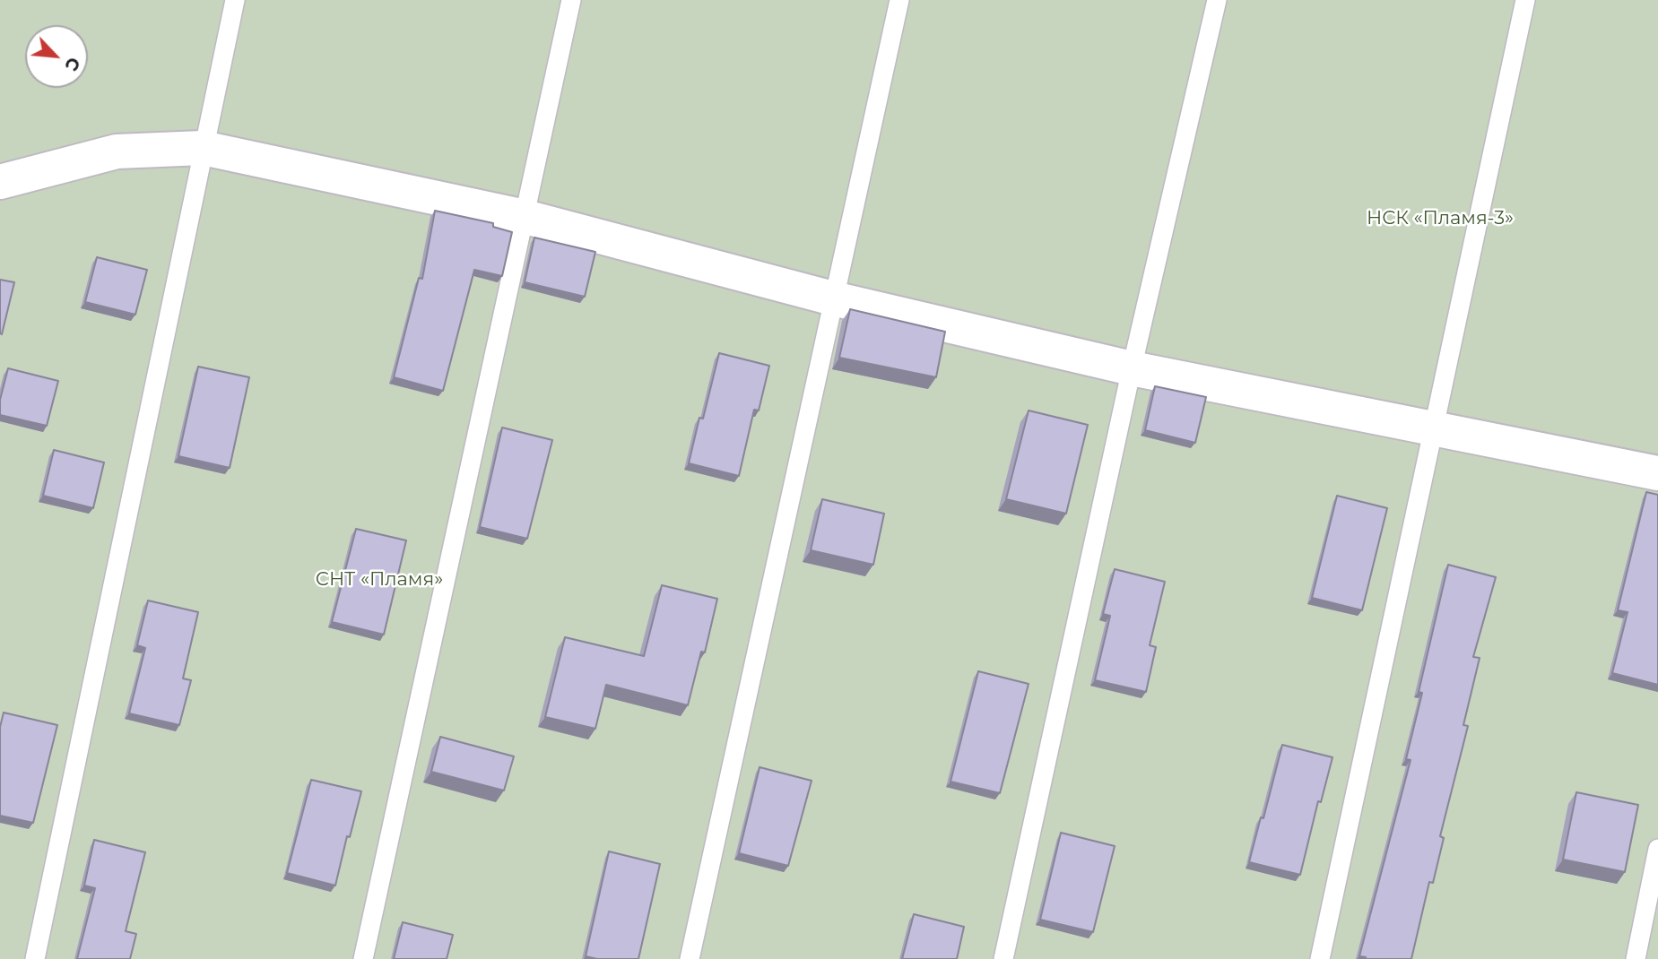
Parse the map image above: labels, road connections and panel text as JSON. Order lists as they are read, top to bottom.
{
  "parks": ["НСК «Пламя-3»", "СНТ «Пламя»"],
  "north": "bottom right"
}
